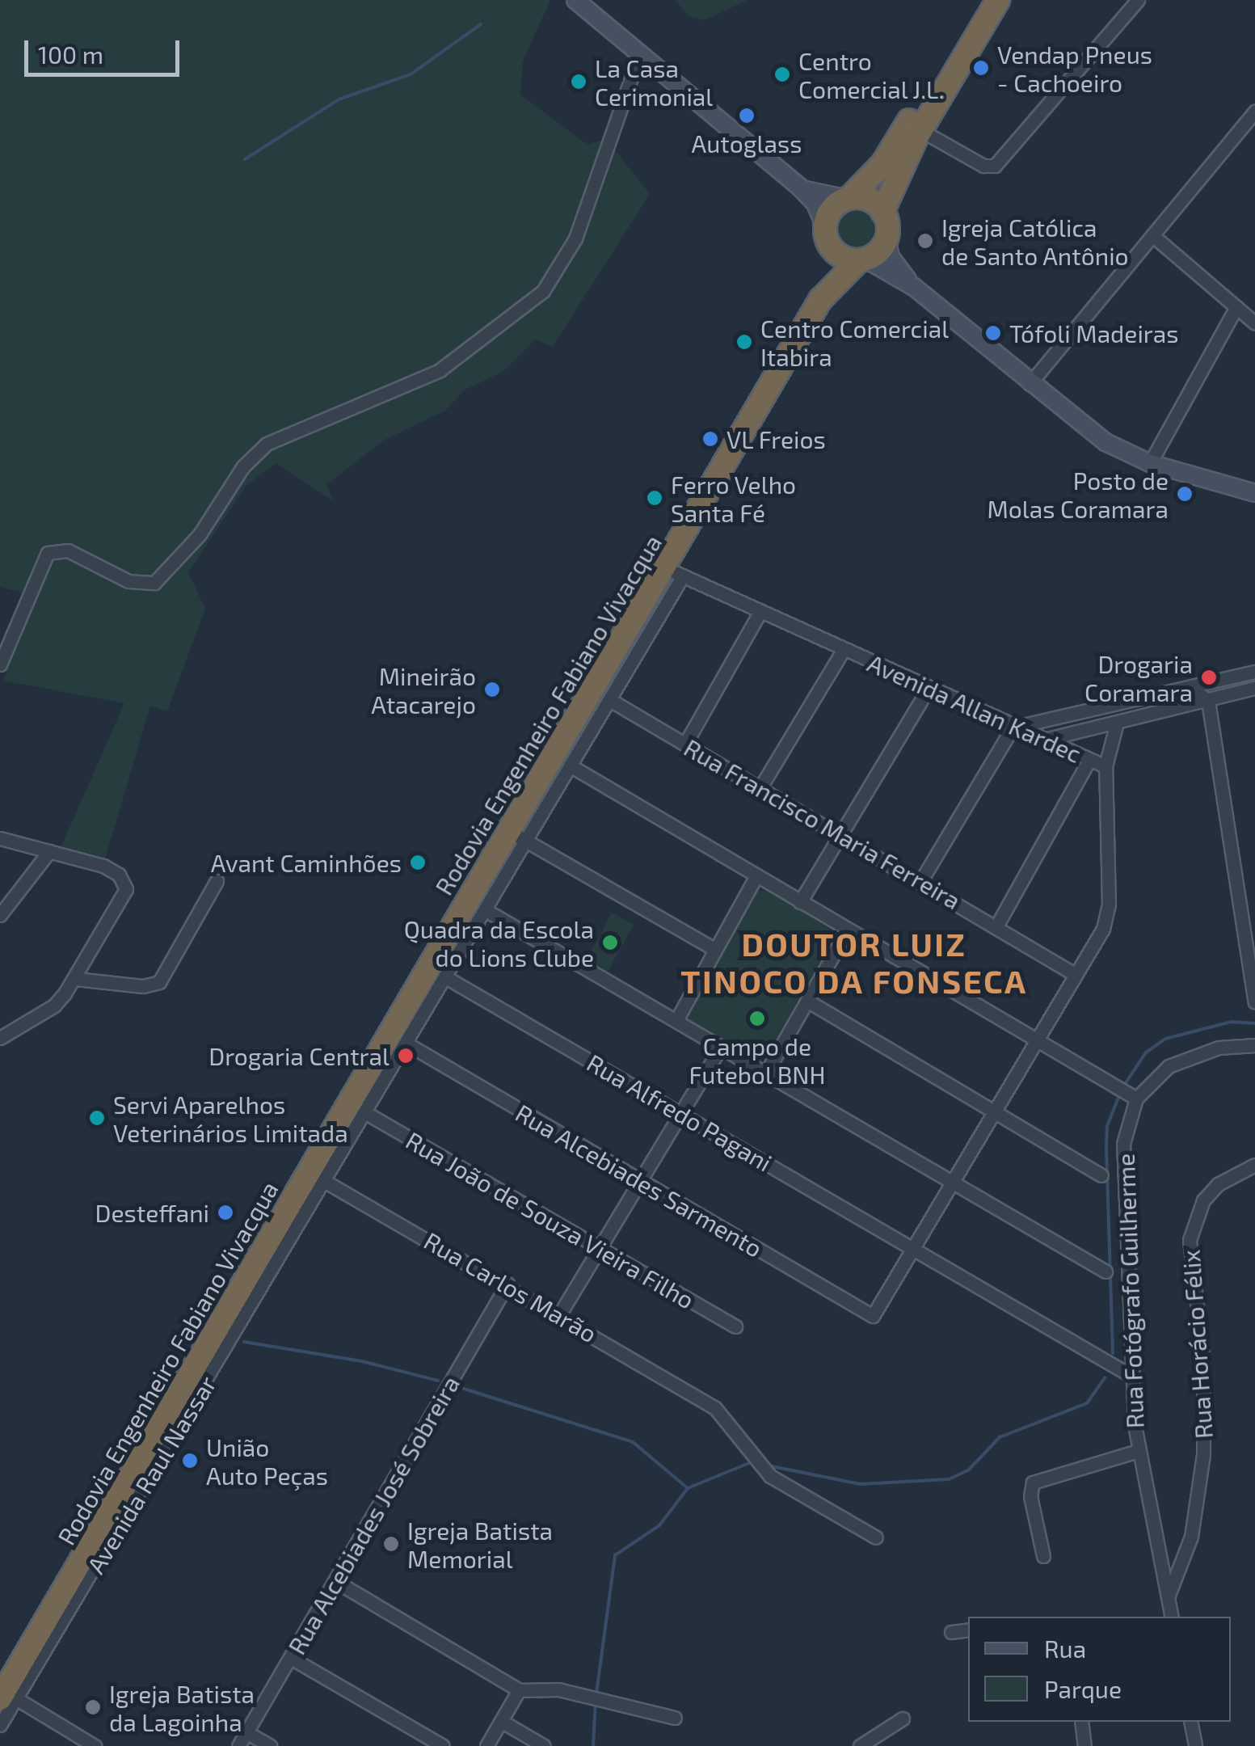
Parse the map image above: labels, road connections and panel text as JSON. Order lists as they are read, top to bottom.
{
  "streets": {
    "highway": ["Rodovia Engenheiro Fabiano Vivacqua"],
    "street": [
      "Avenida Allan Kardec",
      "Rua Francisco Maria Ferreira",
      "Rua Alfredo Pagani",
      "Rua Alcebiades Sarmento",
      "Rua João de Souza Vieira Filho",
      "Rua Carlos Marão",
      "Rua Fotógrafo Guilherme",
      "Rua Horácio Félix",
      "Avenida Raul Nassar",
      "Rua Alcebiades José Sobreira"
    ]
  },
  "crossings": [
    ["Avenida Allan Kardec", "Rodovia Engenheiro Fabiano Vivacqua"],
    ["Avenida Allan Kardec", "Rua Francisco Maria Ferreira"],
    ["Avenida Allan Kardec", "Rua Alfredo Pagani"],
    ["Avenida Allan Kardec", "Rua Alcebiades Sarmento"],
    ["Rodovia Engenheiro Fabiano Vivacqua", "Avenida Raul Nassar"],
    ["Rua Alfredo Pagani", "Rua Fotógrafo Guilherme"],
    ["Rua Carlos Marão", "Rua Alcebiades José Sobreira"],
    ["Rua Fotógrafo Guilherme", "Rua Horácio Félix"]
  ],
  "districts": ["DOUTOR LUIZ TINOCO DA FONSECA"],
  "places": [
    "Vendap Pneus - Cachoeiro",
    "Centro Comercial J.L.",
    "La Casa Cerimonial",
    "Autoglass",
    "Igreja Católica de Santo Antônio",
    "Tófoli Madeiras",
    "Centro Comercial Itabira",
    "VL Freios",
    "Posto de Molas Coramara",
    "Ferro Velho Santa Fé",
    "Drogaria Coramara",
    "Mineirão Atacarejo",
    "Avant Caminhões",
    "Quadra da Escola do Lions Clube",
    "Campo de Futebol BNH",
    "Drogaria Central",
    "Servi Aparelhos Veterinários Limitada",
    "Desteffani",
    "União Auto Peças",
    "Igreja Batista Memorial",
    "Igreja Batista da Lagoinha"
  ],
  "legend": ["Rua", "Parque"],
  "scale_bar": "100 m"
}
